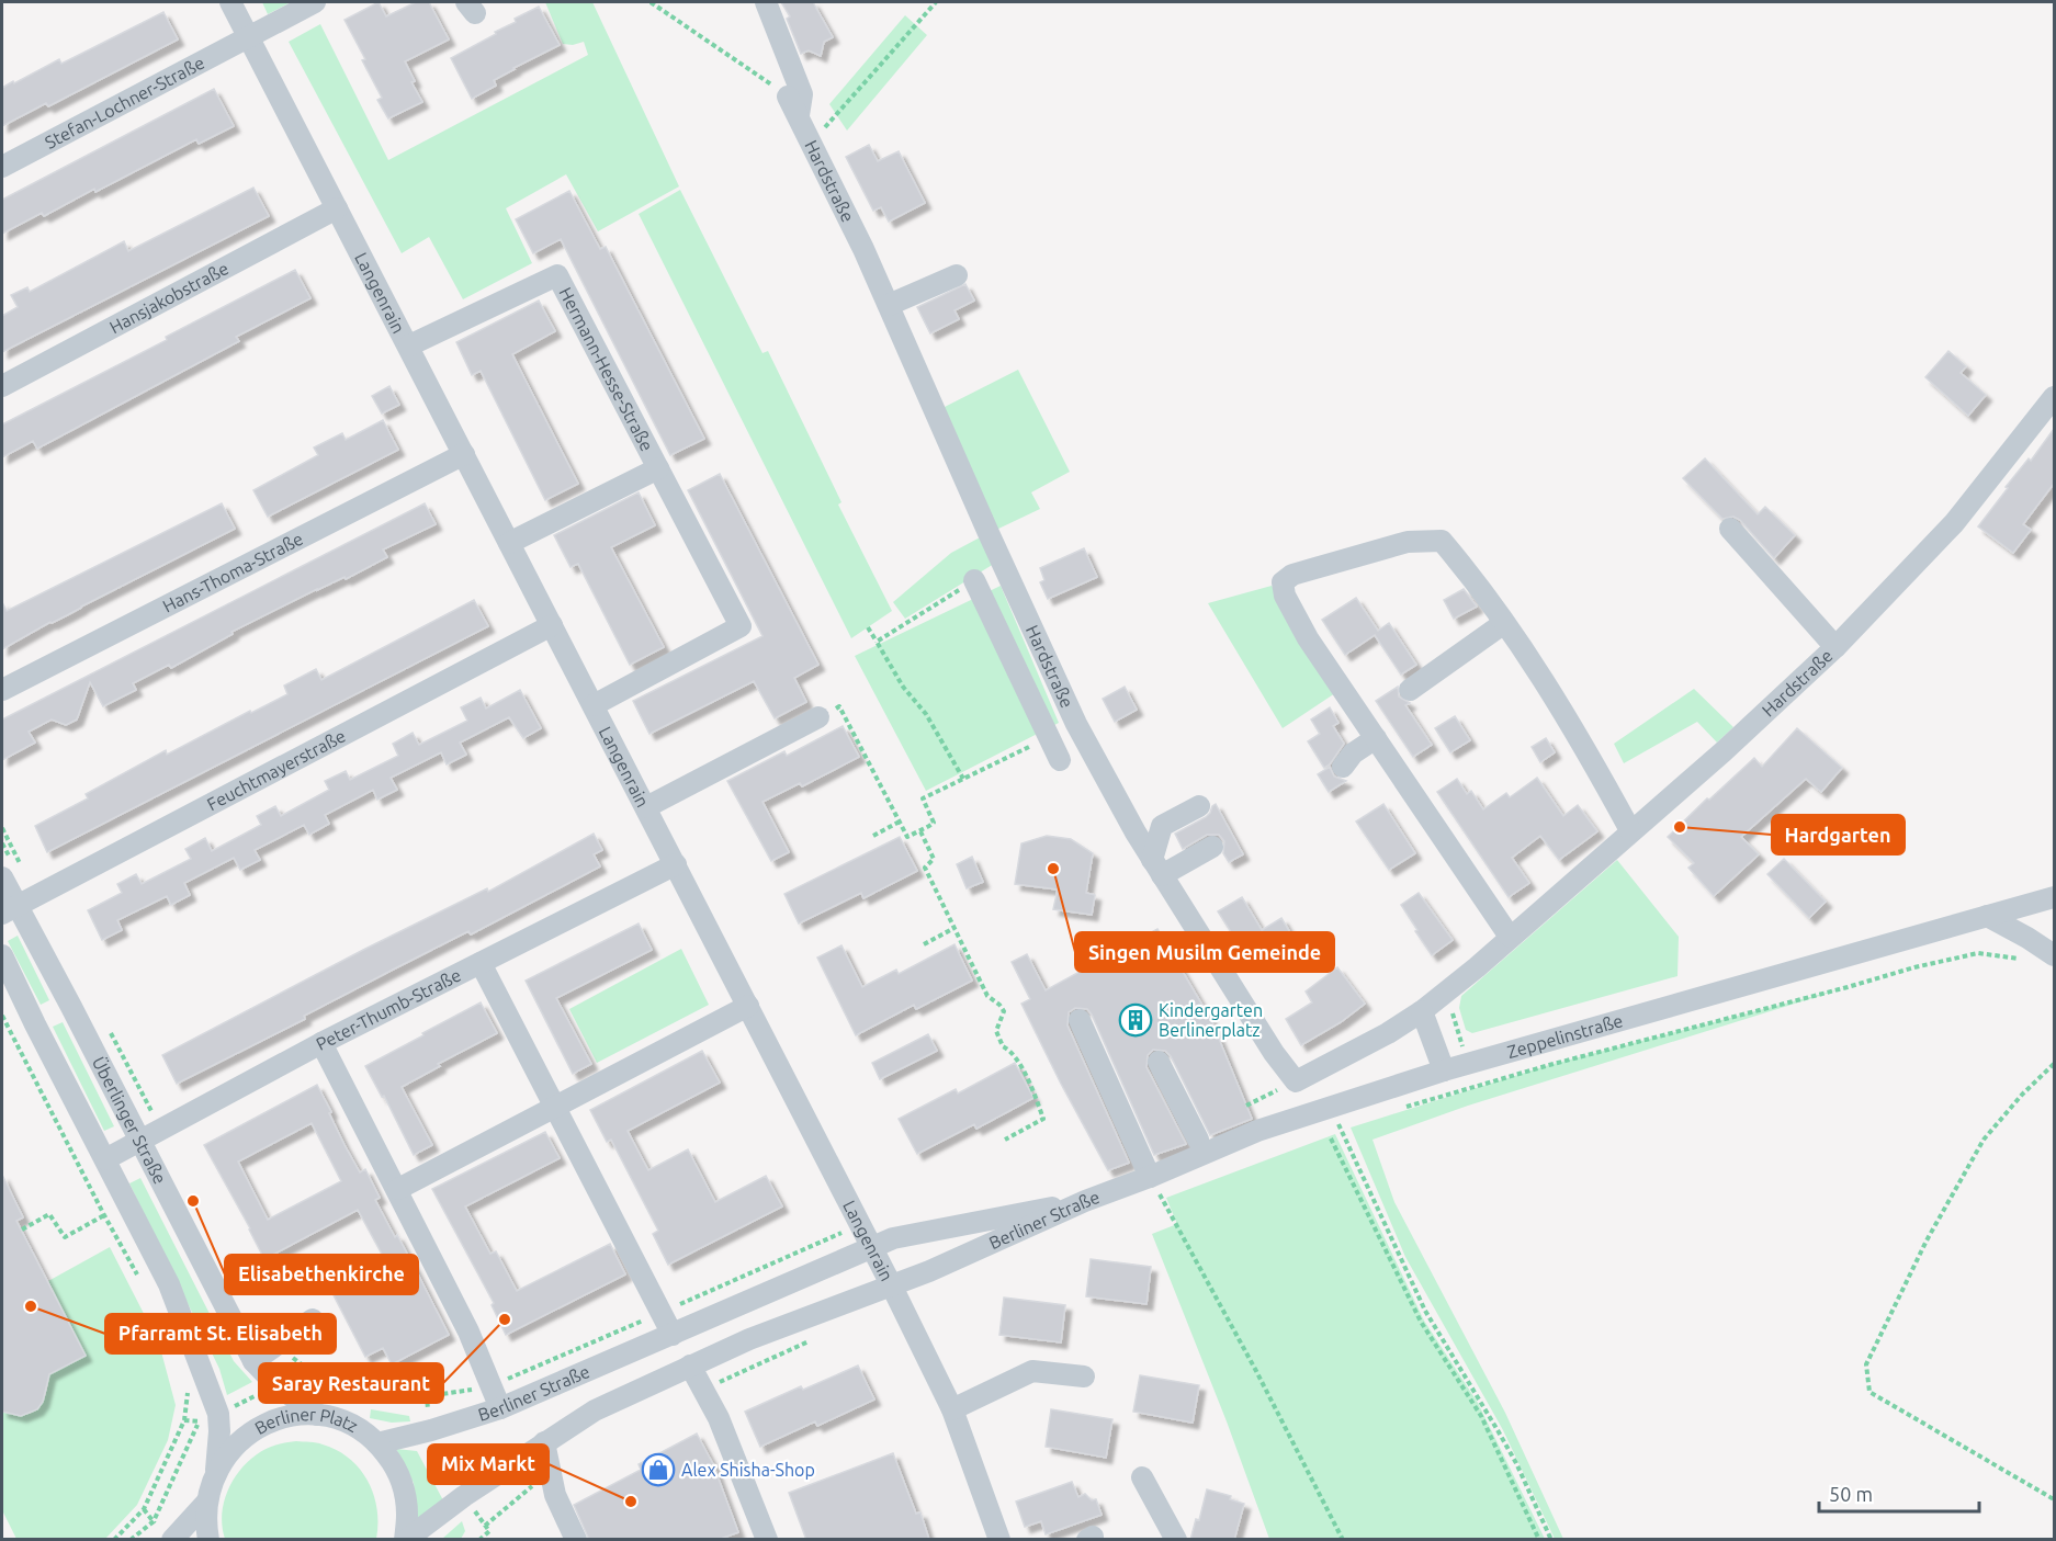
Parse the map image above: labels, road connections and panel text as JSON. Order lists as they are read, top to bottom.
{
  "streets": {
    "street": [
      "Stefan-Lochner-Straße",
      "Hardstraße",
      "Langenrain",
      "Hansjakobstraße",
      "Hermann-Hesse-Straße",
      "Hans-Thoma-Straße",
      "Feuchtmayerstraße",
      "Peter-Thumb-Straße",
      "Zeppelinstraße",
      "Überlinger Straße",
      "Berliner Straße",
      "Berliner Platz"
    ]
  },
  "crossings": [
    ["Stefan-Lochner-Straße", "Langenrain"],
    ["Langenrain", "Hansjakobstraße"],
    ["Langenrain", "Hermann-Hesse-Straße"],
    ["Langenrain", "Hans-Thoma-Straße"],
    ["Langenrain", "Feuchtmayerstraße"],
    ["Langenrain", "Peter-Thumb-Straße"],
    ["Langenrain", "Berliner Straße"],
    ["Feuchtmayerstraße", "Überlinger Straße"],
    ["Peter-Thumb-Straße", "Überlinger Straße"],
    ["Zeppelinstraße", "Berliner Straße"],
    ["Überlinger Straße", "Berliner Platz"],
    ["Berliner Straße", "Berliner Platz"]
  ],
  "places": {
    "other": [
      "Hardgarten",
      "Singen Musilm Gemeinde",
      "Elisabethenkirche",
      "Pfarramt St. Elisabeth",
      "Saray Restaurant",
      "Mix Markt"
    ],
    "building": ["Kindergarten Berlinerplatz"],
    "shop": ["Alex Shisha-Shop"]
  },
  "scale_bar": "50 m"
}
